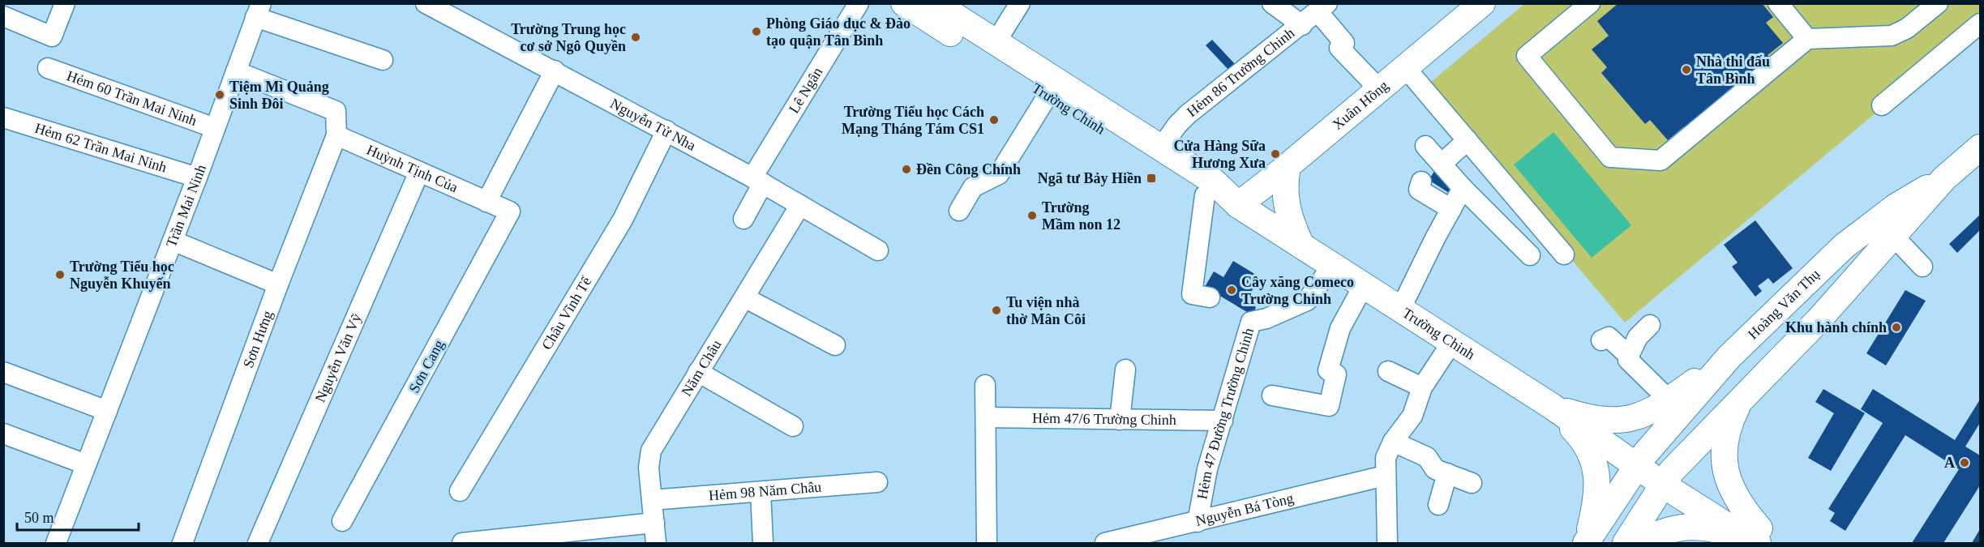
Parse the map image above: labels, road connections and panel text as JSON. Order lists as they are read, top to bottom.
{
  "streets": {
    "main road": ["Xuân Hồng", "Trường Chinh", "Hoàng Văn Thụ"],
    "street": [
      "Hẻm 86 Trường Chinh",
      "Lê Ngân",
      "Hẻm 60 Trần Mai Ninh",
      "Nguyễn Tử Nha",
      "Hẻm 62 Trần Mai Ninh",
      "Huỳnh Tịnh Của",
      "Trần Mai Ninh",
      "Châu Vĩnh Tế",
      "Sơn Hưng",
      "Nguyễn Văn Vỹ",
      "Sơn Cang",
      "Năm Châu",
      "Hẻm 47 Đường Trường Chinh",
      "Hẻm 47/6 Trường Chinh",
      "Hẻm 98 Năm Châu",
      "Nguyễn Bá Tòng"
    ]
  },
  "crossings": [
    ["Hẻm 86 Trường Chinh", "Trường Chinh"],
    ["Lê Ngân", "Nguyễn Tử Nha"],
    ["Hẻm 60 Trần Mai Ninh", "Trần Mai Ninh"],
    ["Xuân Hồng", "Trường Chinh"],
    ["Trường Chinh", "Hoàng Văn Thụ"],
    ["Trường Chinh", "Hẻm 47 Đường Trường Chinh"],
    ["Nguyễn Tử Nha", "Châu Vĩnh Tế"],
    ["Nguyễn Tử Nha", "Năm Châu"],
    ["Hẻm 62 Trần Mai Ninh", "Trần Mai Ninh"],
    ["Huỳnh Tịnh Của", "Sơn Hưng"],
    ["Huỳnh Tịnh Của", "Nguyễn Văn Vỹ"],
    ["Huỳnh Tịnh Của", "Sơn Cang"],
    ["Năm Châu", "Hẻm 98 Năm Châu"],
    ["Hẻm 47 Đường Trường Chinh", "Hẻm 47/6 Trường Chinh"],
    ["Hẻm 47 Đường Trường Chinh", "Nguyễn Bá Tòng"]
  ],
  "places": {
    "other": [
      "Phòng Giáo dục & Đào tạo quận Tân Bình",
      "Trường Trung học cơ sở Ngô Quyền",
      "Nhà thi đấu Tân Bình",
      "Tiệm Mì Quảng Sinh Đôi",
      "Trường Tiểu học Cách Mạng Tháng Tám CS1",
      "Cửa Hàng Sữa Hương Xưa",
      "Đền Công Chính",
      "Trường Mầm non 12",
      "Trường Tiểu học Nguyễn Khuyến",
      "Cây xăng Comeco Trường Chinh",
      "Tu viện nhà thờ Mân Côi",
      "Khu hành chính",
      "A"
    ],
    "transit": ["Ngã tư Bảy Hiền"]
  },
  "scale_bar": "50 m"
}
